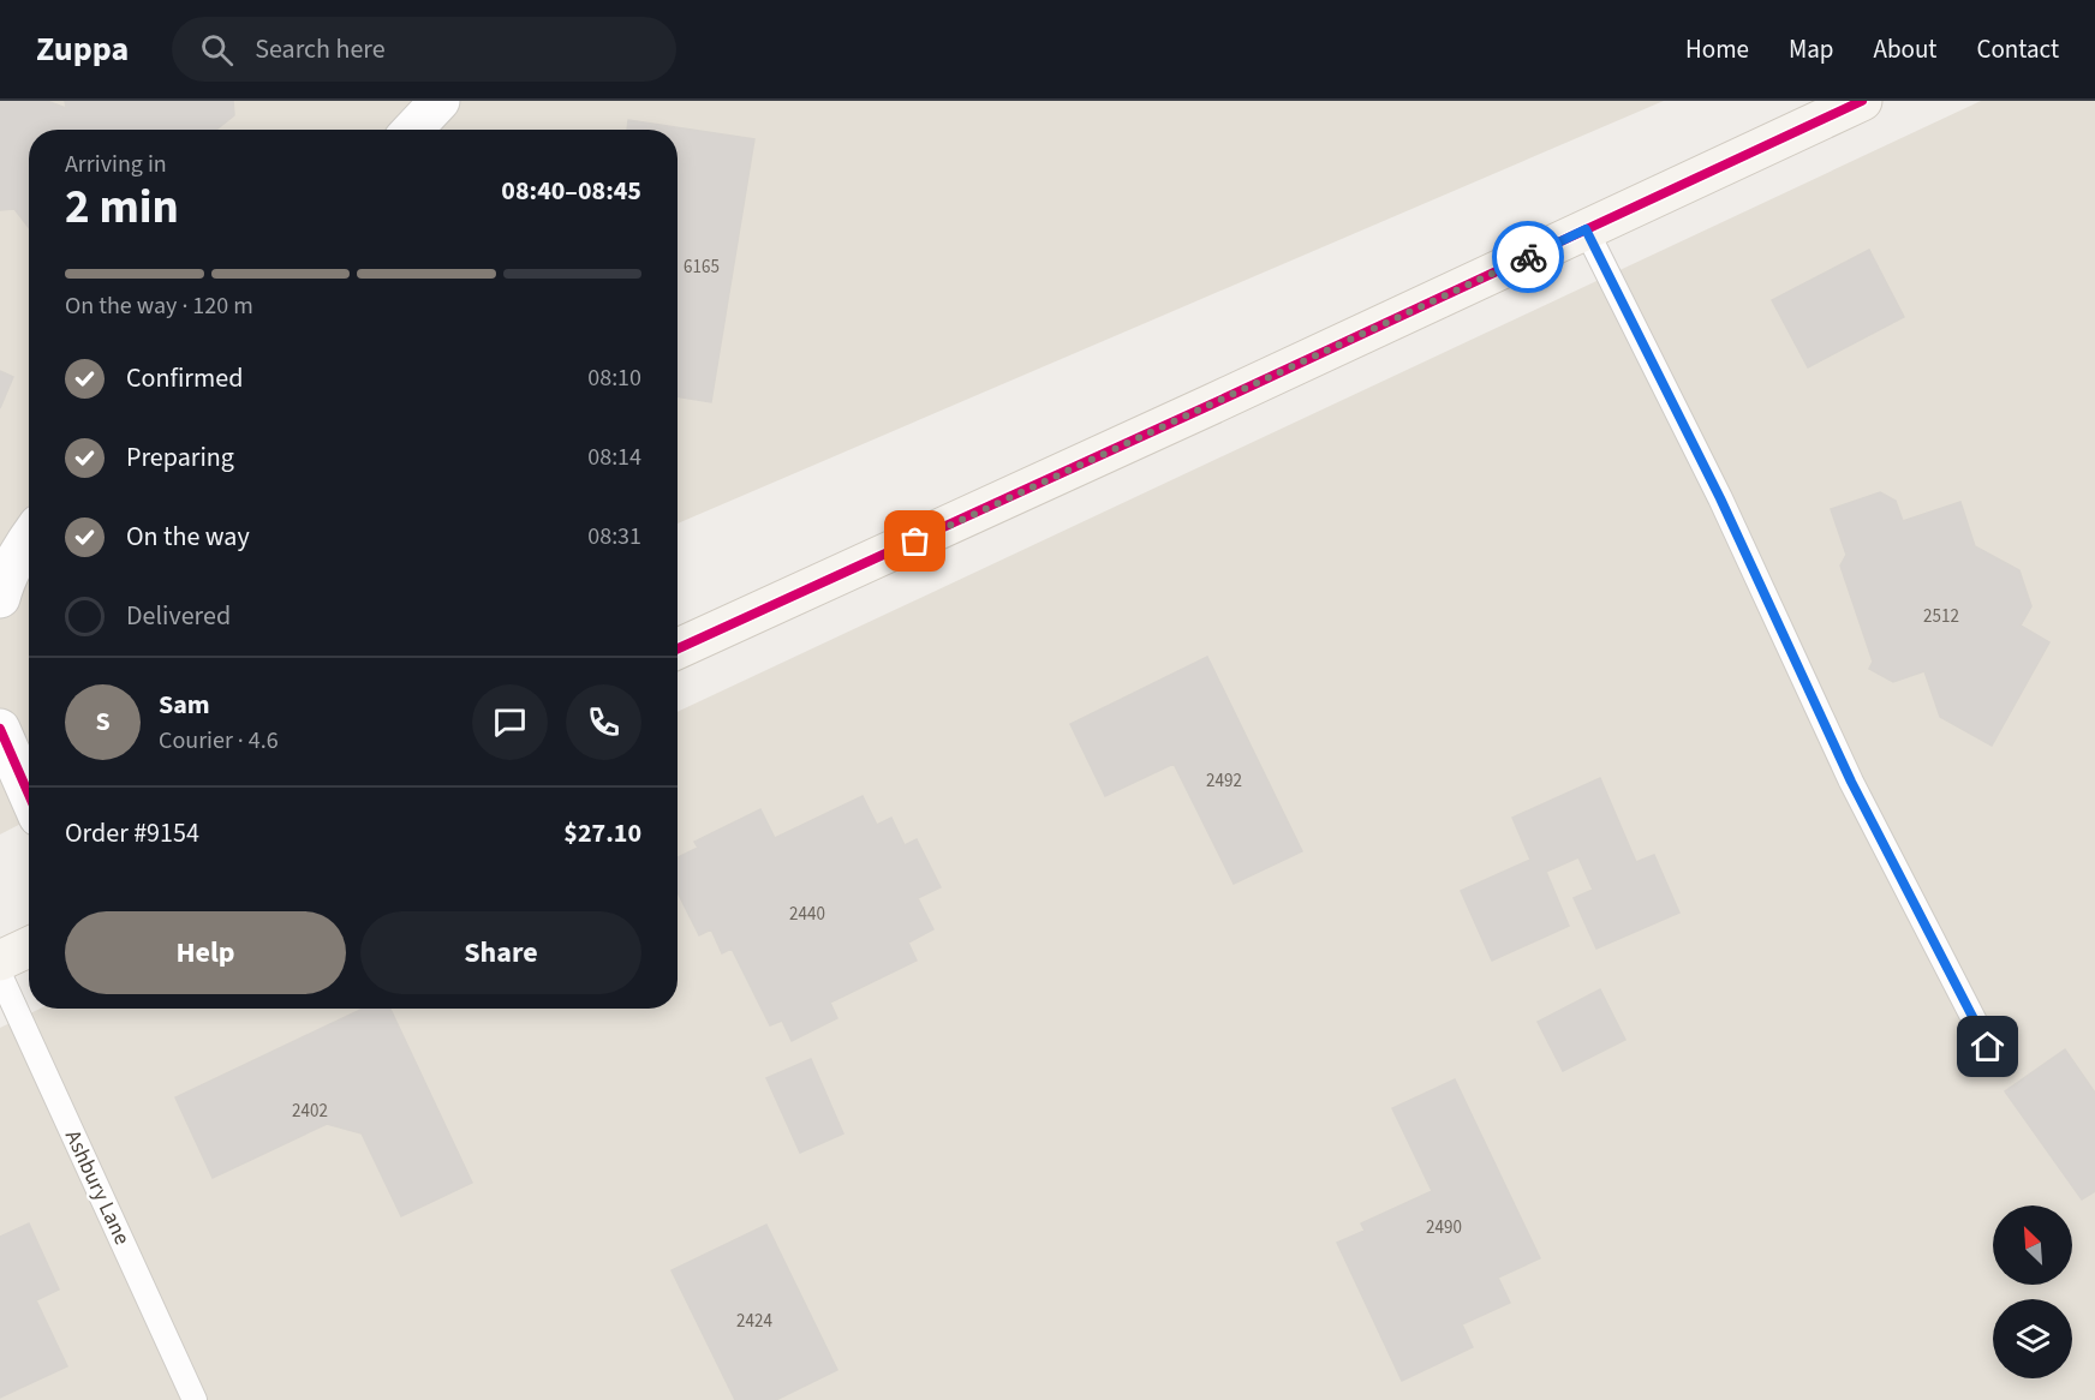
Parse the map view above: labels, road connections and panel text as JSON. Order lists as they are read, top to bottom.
{
  "streets": {
    "lane": ["Ashbury Lane"]
  },
  "house_numbers": [
    "6165",
    "2512",
    "2492",
    "2440",
    "2402",
    "2490",
    "2424"
  ],
  "north": "top left",
  "page": {
    "header": "Zuppa",
    "search": "Search here",
    "nav": [
      "Home",
      "Map",
      "About",
      "Contact"
    ],
    "heading": ["2 min", "Arriving in", "08:40–08:45"],
    "panel": [
      "Sam",
      "Courier · 4.6",
      "Order #9154",
      "$27.10"
    ],
    "bar": "On the way · 120 m",
    "list": [
      ["Confirmed", "08:10"],
      ["Preparing", "08:14"],
      ["On the way", "08:31"],
      "Delivered"
    ],
    "round": "S",
    "buttons": ["Help", "Share"]
  }
}
